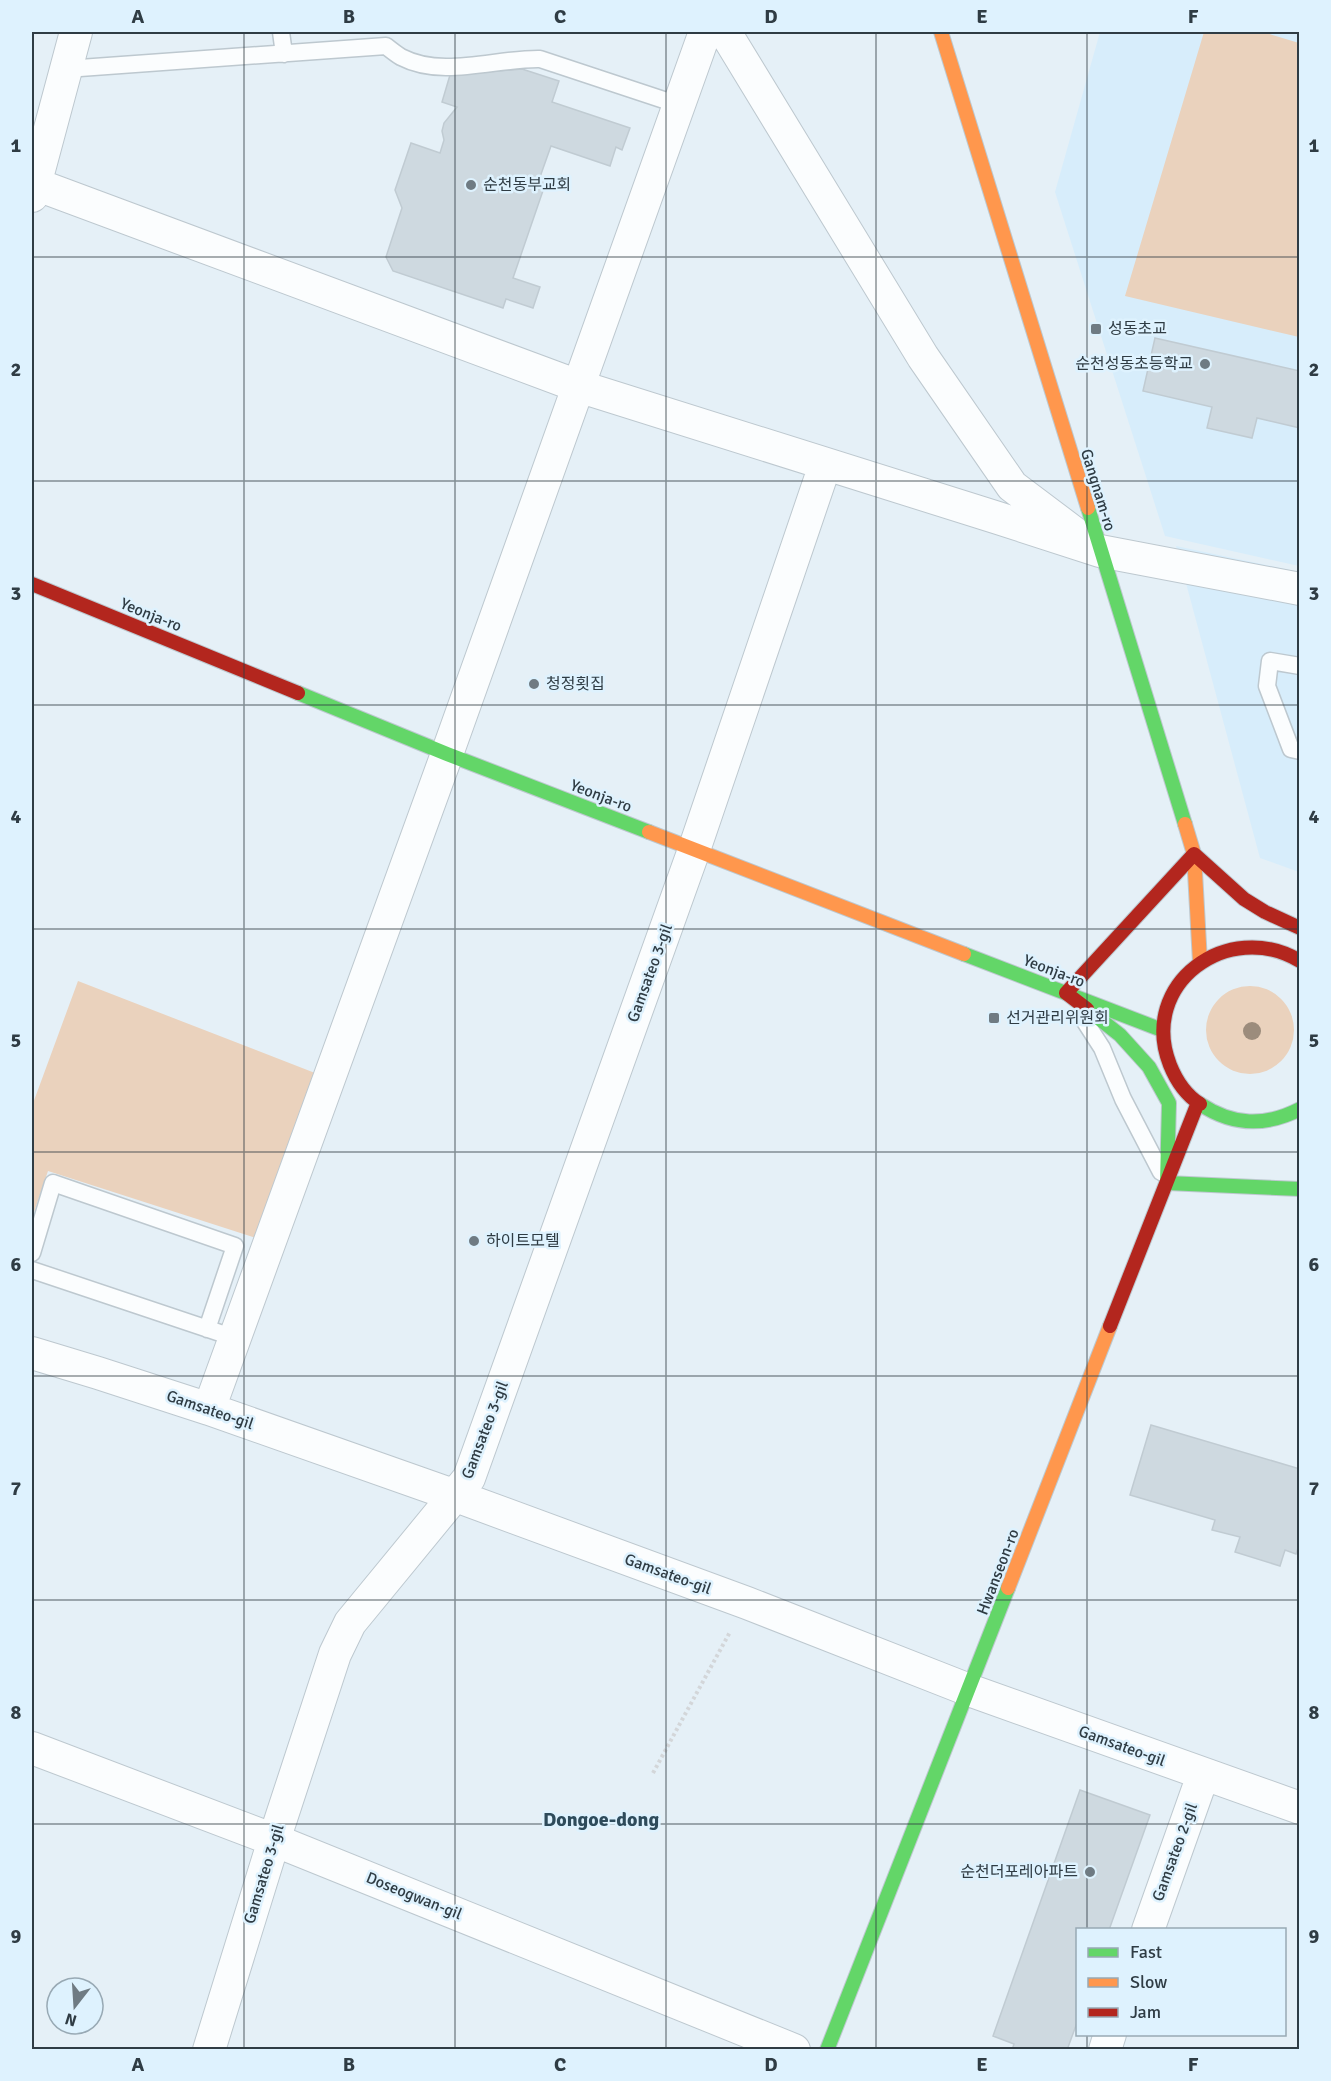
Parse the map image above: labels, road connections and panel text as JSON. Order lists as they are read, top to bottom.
{
  "streets": {
    "main road": ["Gangnam-ro", "Yeonja-ro", "Hwanseon-ro"],
    "street": [
      "Gamsateo 3-gil",
      "Gamsateo-gil",
      "Gamsateo 2-gil",
      "Doseogwan-gil"
    ]
  },
  "crossings": [
    ["Yeonja-ro", "Gamsateo 3-gil"],
    ["Gamsateo 3-gil", "Gamsateo-gil"],
    ["Gamsateo 3-gil", "Doseogwan-gil"],
    ["Gamsateo-gil", "Hwanseon-ro"],
    ["Gamsateo-gil", "Gamsateo 2-gil"]
  ],
  "districts": ["Dongoe-dong"],
  "places": {
    "other": [
      "순천동부교회",
      "순천성동초등학교",
      "청정횟집",
      "하이트모텔",
      "순천더포레아파트"
    ],
    "transit": ["성동초교", "선거관리위원회"]
  },
  "legend": ["Fast", "Slow", "Jam"],
  "north": "bottom",
  "grid": {
    "columns": [
      "A",
      "B",
      "C",
      "D",
      "E",
      "F"
    ],
    "rows": [
      "1",
      "2",
      "3",
      "4",
      "5",
      "6",
      "7",
      "8",
      "9"
    ]
  }
}
